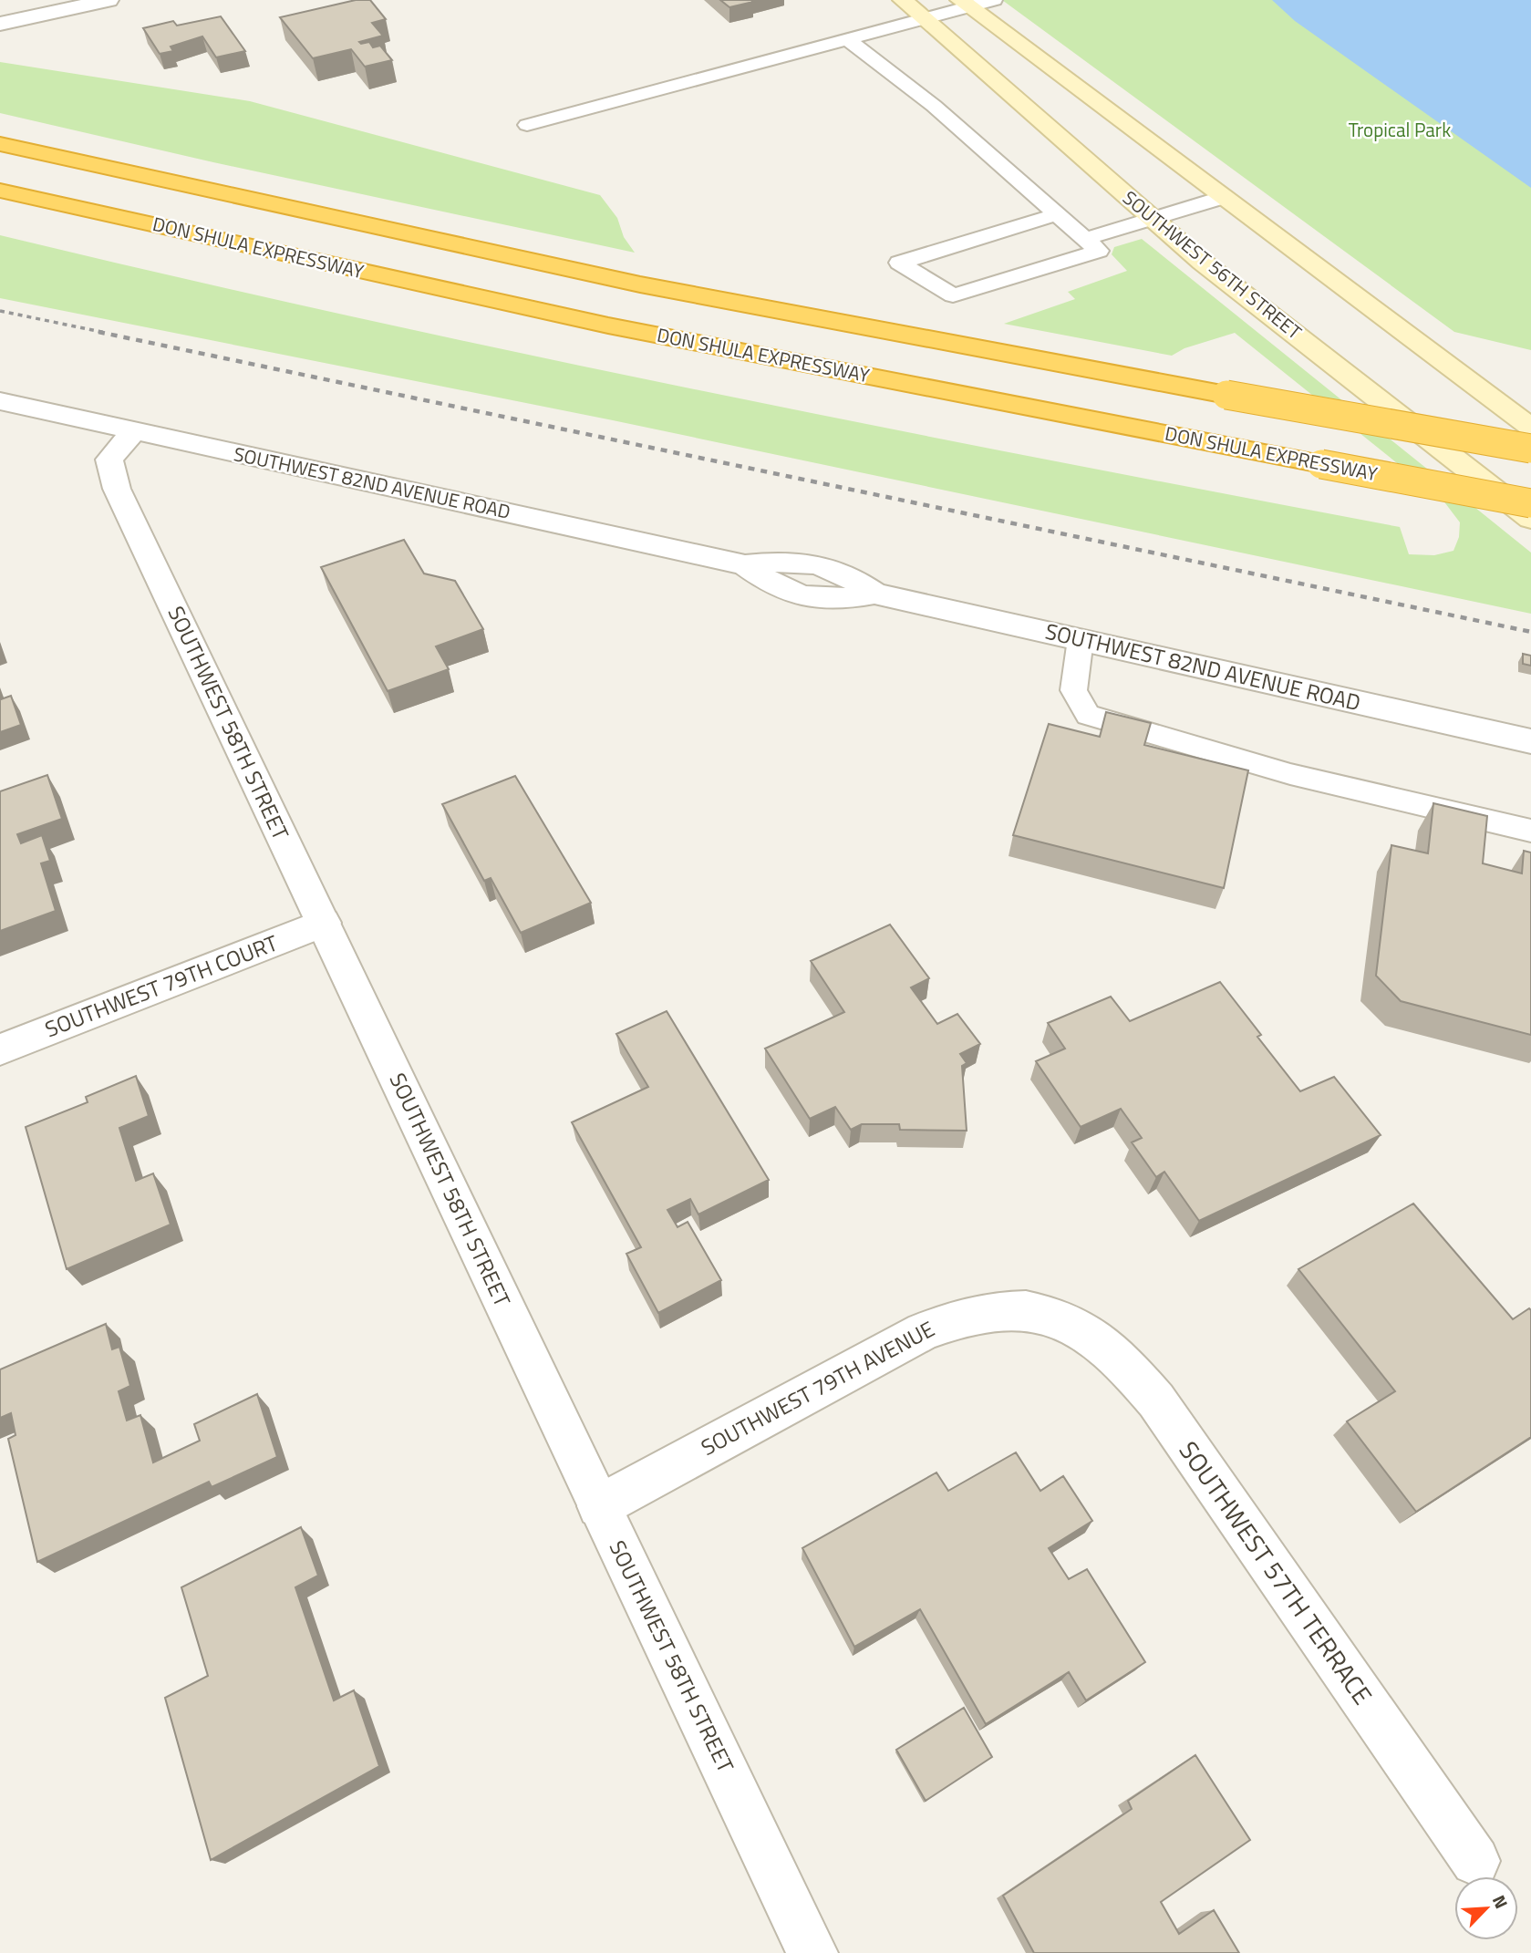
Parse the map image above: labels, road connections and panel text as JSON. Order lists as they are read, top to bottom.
{
  "streets": {
    "highway": ["DON SHULA EXPRESSWAY"],
    "main road": ["SOUTHWEST 56TH STREET"],
    "street": [
      "SOUTHWEST 82ND AVENUE ROAD",
      "SOUTHWEST 58TH STREET",
      "SOUTHWEST 79TH COURT",
      "SOUTHWEST 79TH AVENUE",
      "SOUTHWEST 57TH TERRACE"
    ]
  },
  "crossings": [
    ["SOUTHWEST 82ND AVENUE ROAD", "SOUTHWEST 58TH STREET"],
    ["SOUTHWEST 58TH STREET", "SOUTHWEST 79TH COURT"],
    ["SOUTHWEST 58TH STREET", "SOUTHWEST 79TH AVENUE"],
    ["SOUTHWEST 79TH AVENUE", "SOUTHWEST 57TH TERRACE"]
  ],
  "parks": ["Tropical Park"],
  "north": "top right"
}
